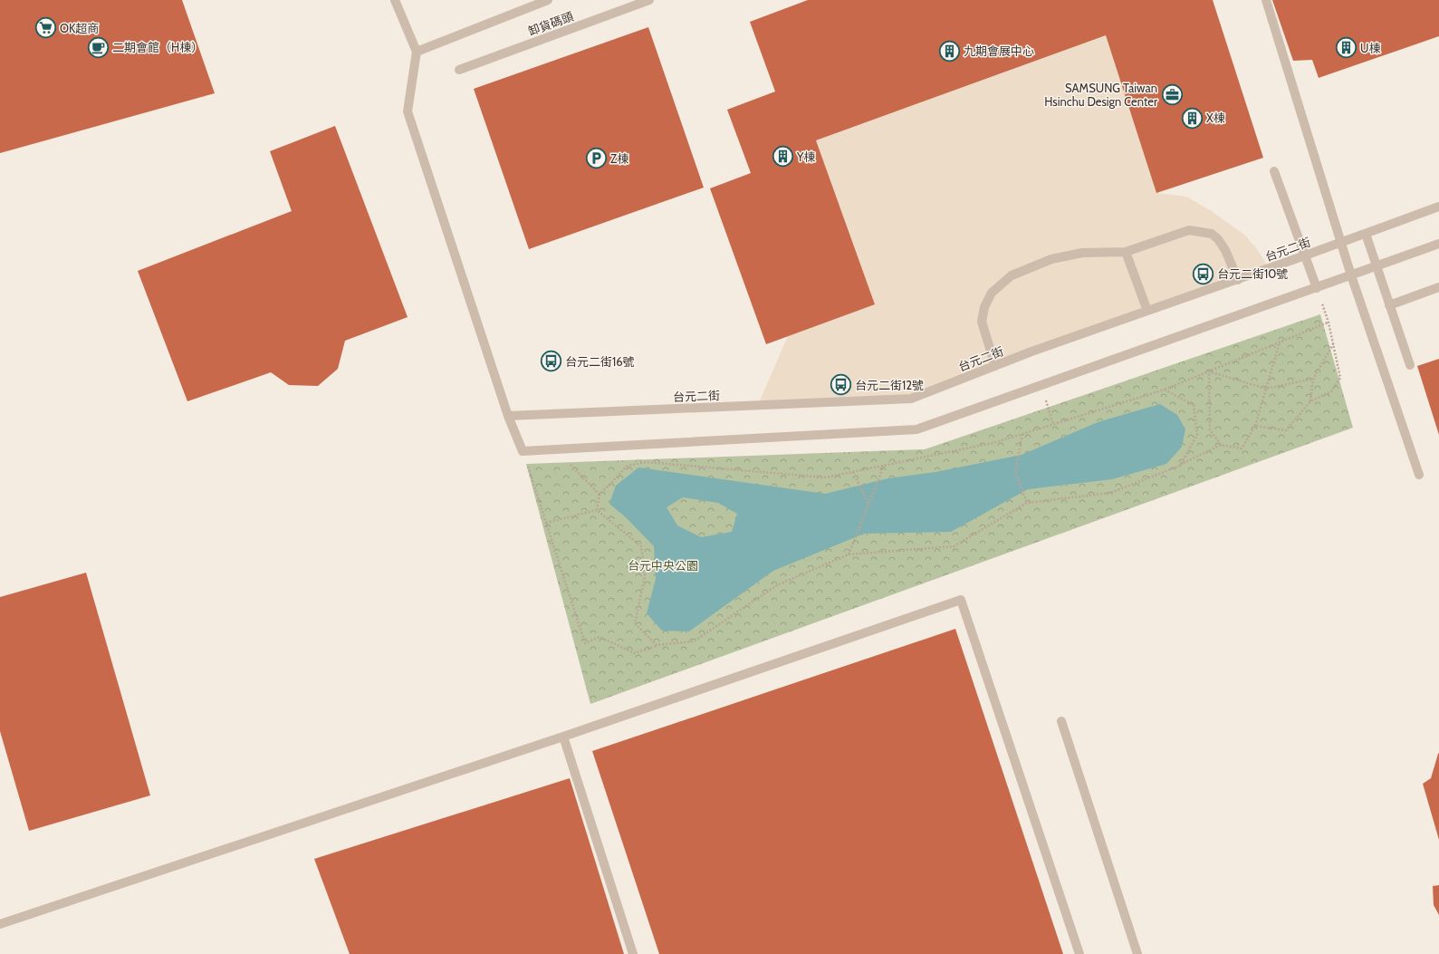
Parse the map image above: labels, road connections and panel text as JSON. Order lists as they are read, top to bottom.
{
  "streets": {
    "lane": ["卸貨碼頭", "台元二街"]
  },
  "parks": ["台元中央公園"],
  "places": {
    "supermarket": ["OK超商"],
    "cafe": ["二期會館（H棟）"],
    "building": [
      "U棟",
      "九期會展中心",
      "X棟",
      "Y棟"
    ],
    "office": ["SAMSUNG Taiwan Hsinchu Design Center"],
    "parking": ["Z棟"],
    "bus stop": ["台元二街10號", "台元二街16號", "台元二街12號"]
  }
}
